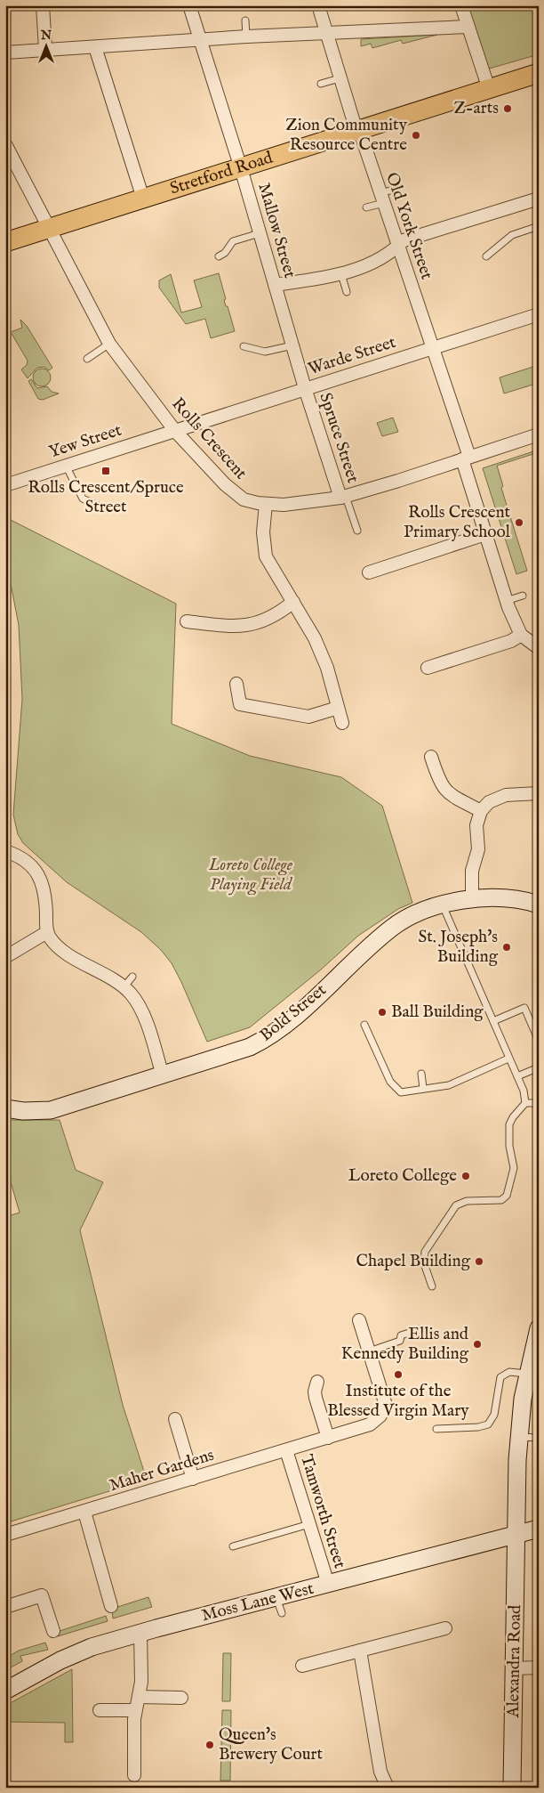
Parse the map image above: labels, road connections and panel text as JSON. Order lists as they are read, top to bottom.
{
  "streets": {
    "main road": ["Stretford Road"],
    "street": [
      "Old York Street",
      "Mallow Street",
      "Warde Street",
      "Spruce Street",
      "Rolls Crescent",
      "Yew Street",
      "Bold Street",
      "Maher Gardens",
      "Tamworth Street",
      "Moss Lane West",
      "Alexandra Road"
    ]
  },
  "crossings": [
    ["Stretford Road", "Old York Street"],
    ["Stretford Road", "Mallow Street"],
    ["Stretford Road", "Rolls Crescent"],
    ["Old York Street", "Warde Street"],
    ["Old York Street", "Rolls Crescent"],
    ["Mallow Street", "Warde Street"],
    ["Mallow Street", "Spruce Street"],
    ["Warde Street", "Spruce Street"],
    ["Warde Street", "Rolls Crescent"],
    ["Warde Street", "Yew Street"],
    ["Spruce Street", "Rolls Crescent"],
    ["Rolls Crescent", "Yew Street"],
    ["Maher Gardens", "Tamworth Street"],
    ["Tamworth Street", "Moss Lane West"],
    ["Moss Lane West", "Alexandra Road"]
  ],
  "parks": ["Loreto College Playing Field"],
  "places": {
    "other": [
      "Z-arts",
      "Zion Community Resource Centre",
      "Rolls Crescent Primary School",
      "St. Joseph's Building",
      "Ball Building",
      "Loreto College",
      "Chapel Building",
      "Ellis and Kennedy Building",
      "Institute of the Blessed Virgin Mary",
      "Queen's Brewery Court"
    ],
    "transit": ["Rolls Crescent/Spruce Street"]
  },
  "north": "top"
}
